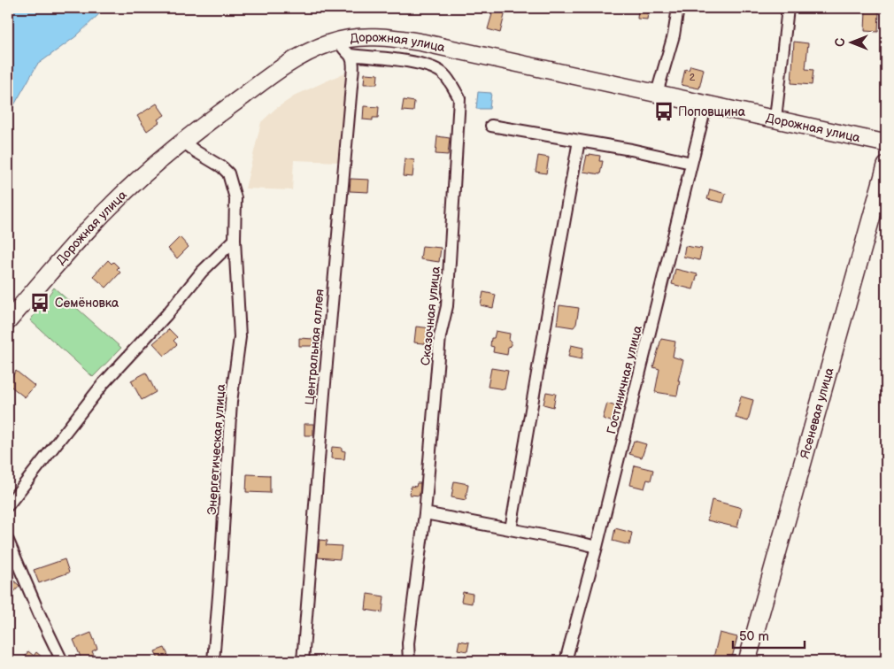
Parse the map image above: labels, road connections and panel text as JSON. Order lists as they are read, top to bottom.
{
  "streets": {
    "main road": ["Дорожная улица", "Ясеневая улица"],
    "street": [
      "Сказочная улица",
      "Центральная аллея",
      "Гостиничная улица",
      "Энергетическая улица"
    ]
  },
  "crossings": [
    ["Дорожная улица", "Центральная аллея"],
    ["Дорожная улица", "Гостиничная улица"],
    ["Дорожная улица", "Энергетическая улица"],
    ["Сказочная улица", "Центральная аллея"]
  ],
  "places": {
    "bus stop": ["Поповщина", "Семёновка"]
  },
  "house_numbers": ["2"],
  "scale_bar": "50 m",
  "north": "left"
}
